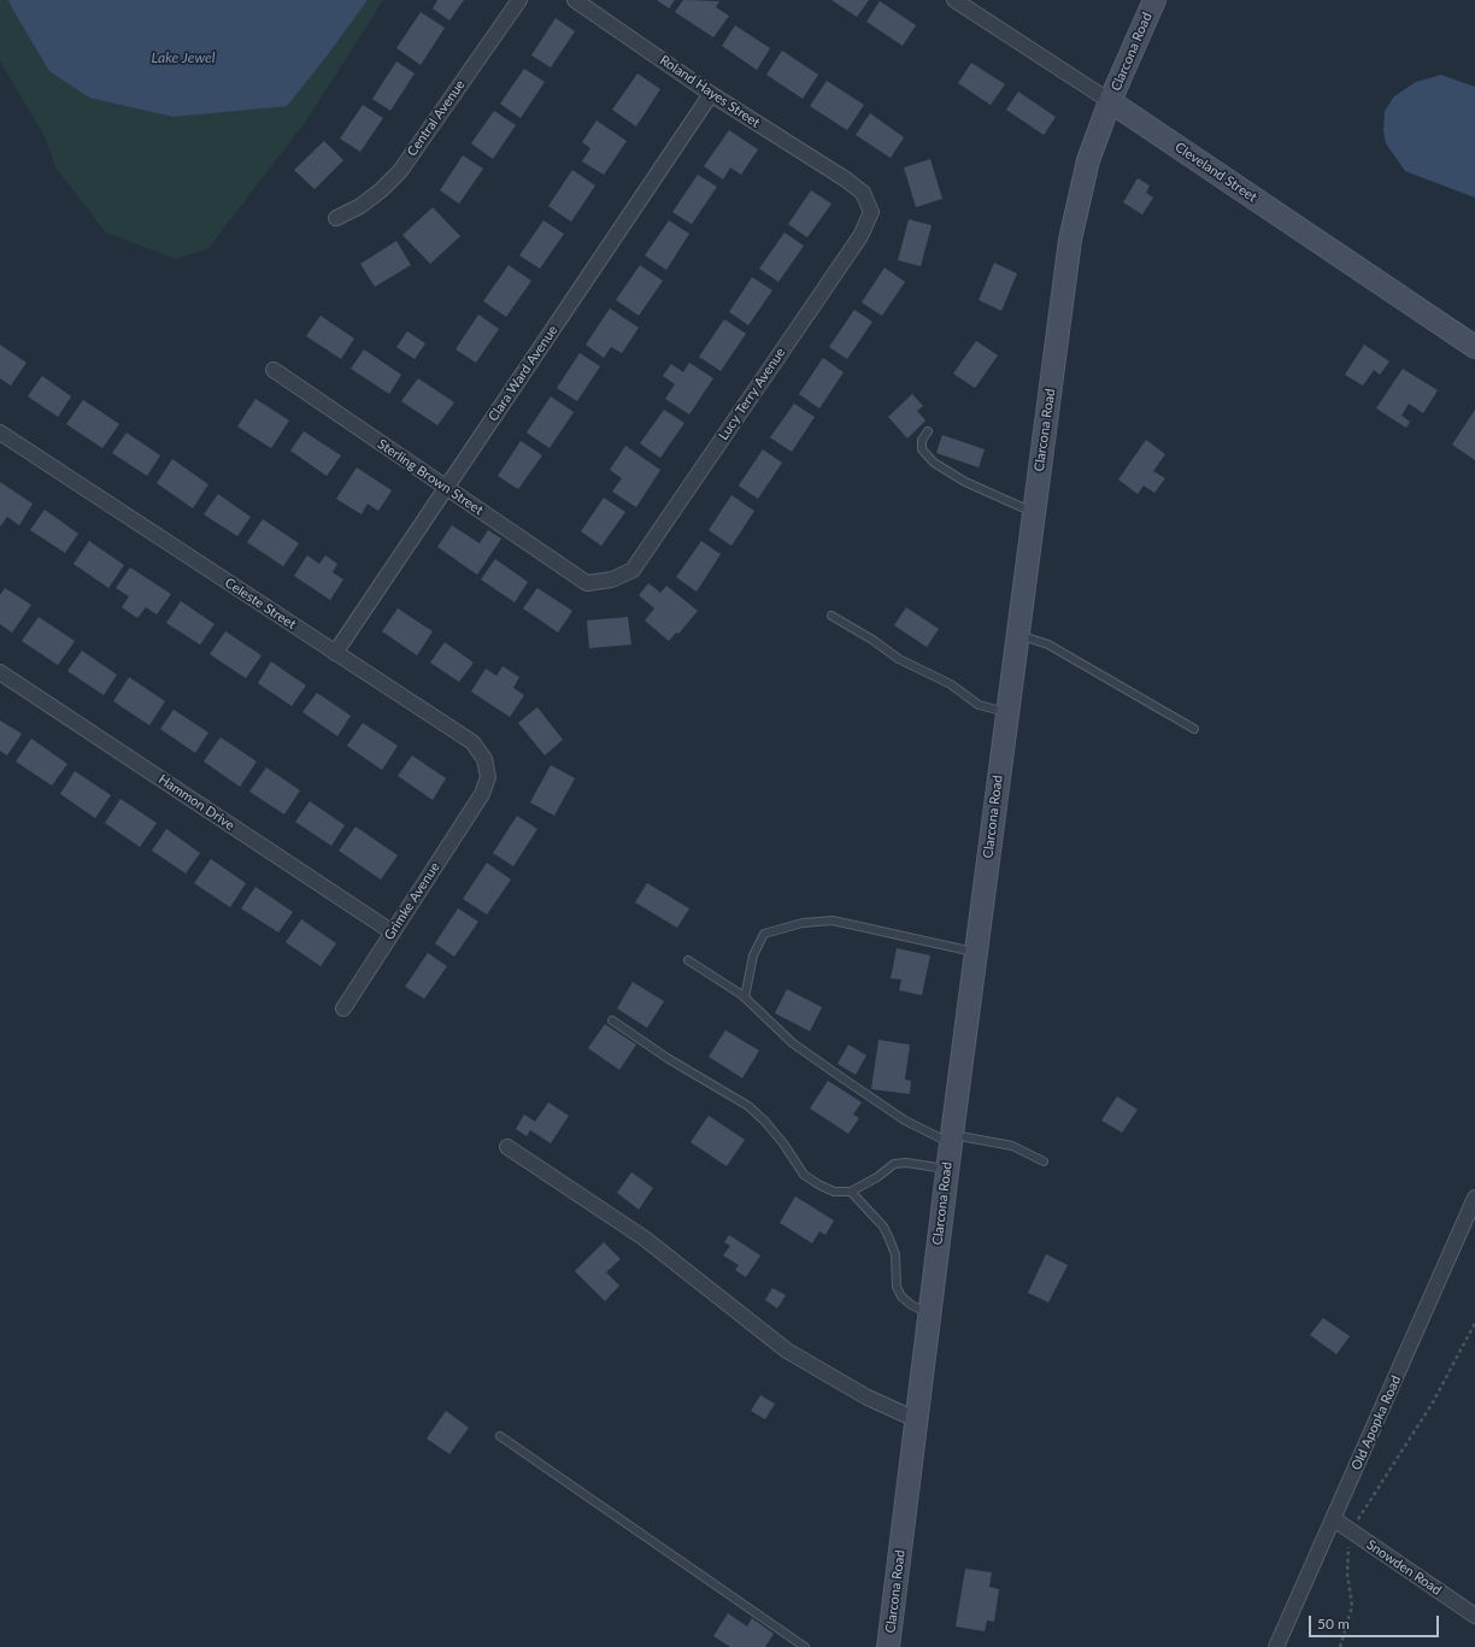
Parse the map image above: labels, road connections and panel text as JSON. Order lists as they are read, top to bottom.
{
  "streets": {
    "main road": ["Clarcona Road", "Cleveland Street"],
    "street": [
      "Roland Hayes Street",
      "Central Avenue",
      "Clara Ward Avenue",
      "Lucy Terry Avenue",
      "Sterling Brown Street",
      "Celeste Street",
      "Hammon Drive",
      "Grimke Avenue",
      "Old Apopka Road",
      "Snowden Road"
    ]
  },
  "crossings": [
    ["Clarcona Road", "Cleveland Street"],
    ["Roland Hayes Street", "Clara Ward Avenue"],
    ["Roland Hayes Street", "Lucy Terry Avenue"],
    ["Clara Ward Avenue", "Sterling Brown Street"],
    ["Clara Ward Avenue", "Celeste Street"],
    ["Lucy Terry Avenue", "Sterling Brown Street"],
    ["Celeste Street", "Grimke Avenue"],
    ["Hammon Drive", "Grimke Avenue"],
    ["Old Apopka Road", "Snowden Road"]
  ],
  "water": ["Lake Jewel"],
  "scale_bar": "50 m"
}
